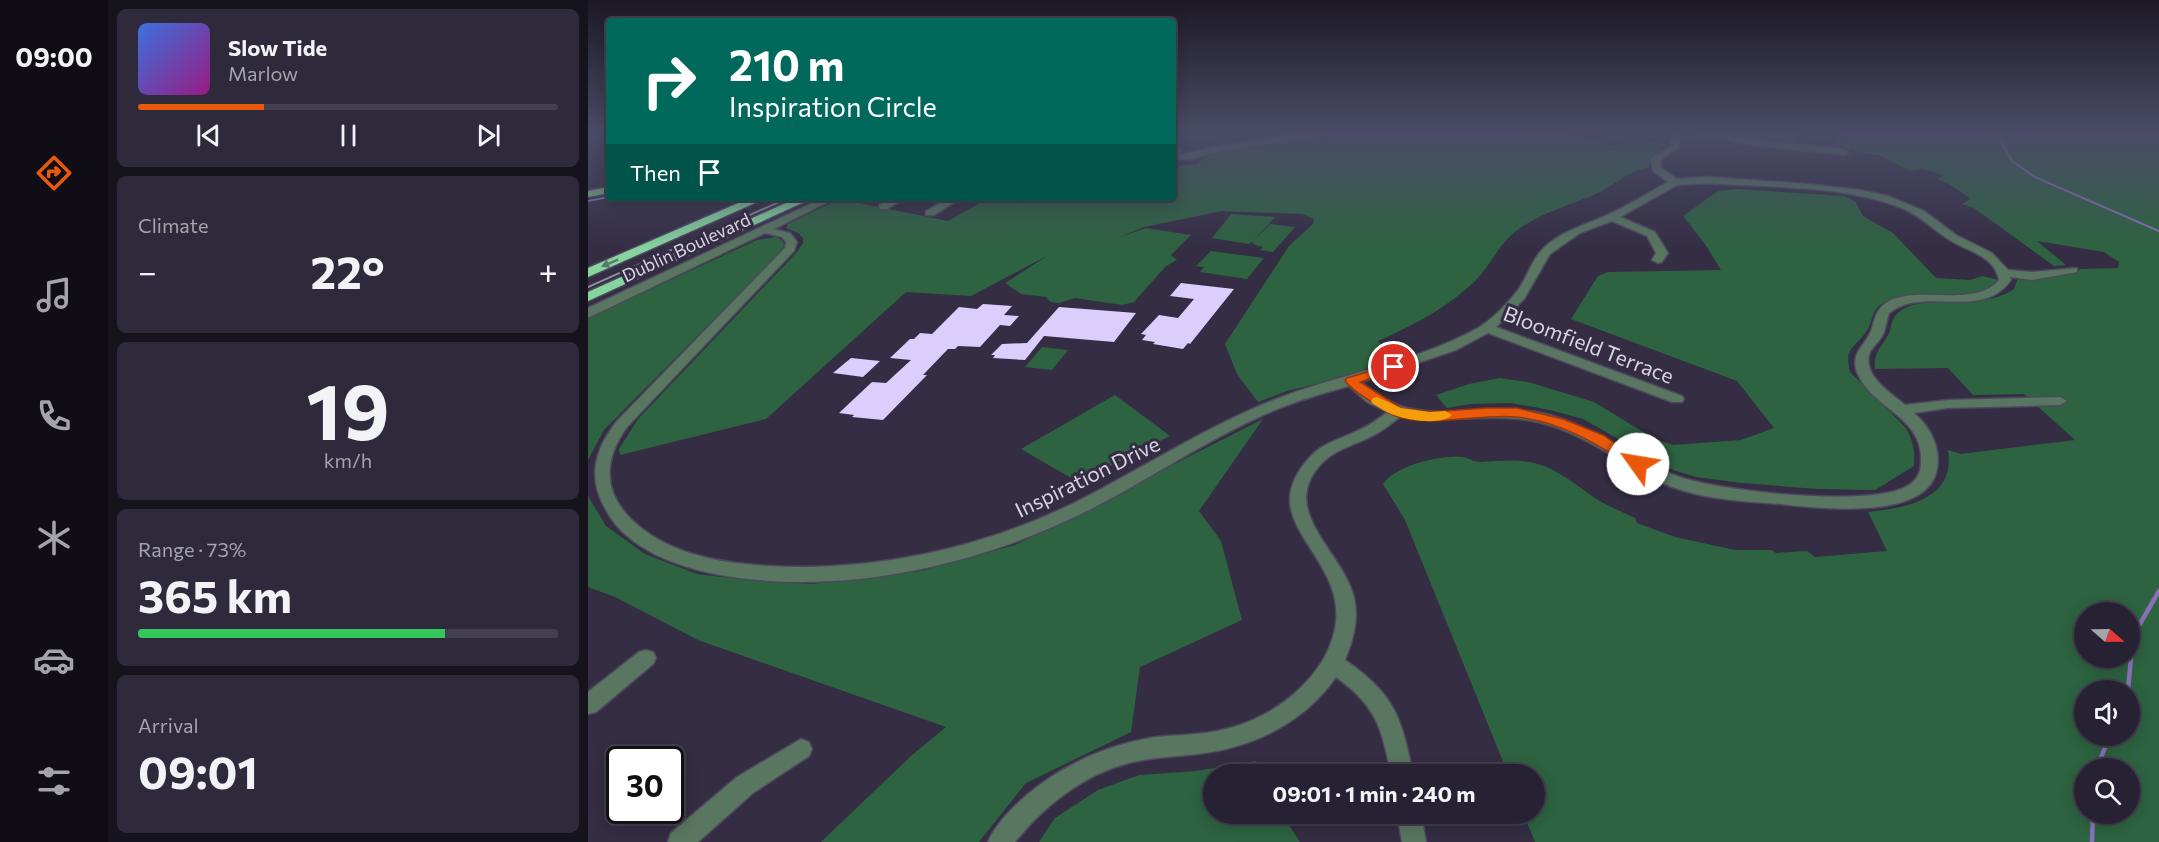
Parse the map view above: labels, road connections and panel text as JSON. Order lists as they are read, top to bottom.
{
  "streets": {
    "street": ["Dublin Boulevard", "Bloomfield Terrace", "Inspiration Drive"]
  },
  "crossings": [
    ["Dublin Boulevard", "Inspiration Drive"]
  ],
  "north": "right",
  "page": {
    "tabs": "09:00",
    "turn": ["210 m", "Inspiration Circle"],
    "song": ["Slow Tide", "Marlow"],
    "then": "Then",
    "tile": [
      "Climate",
      ["19", "km/h"],
      ["Range · 73%", "365 km"],
      ["Arrival", "09:01"]
    ],
    "heat": ["−", "22°", "+"],
    "limit": "30",
    "trip": "09:01 · 1 min · 240 m"
  }
}
